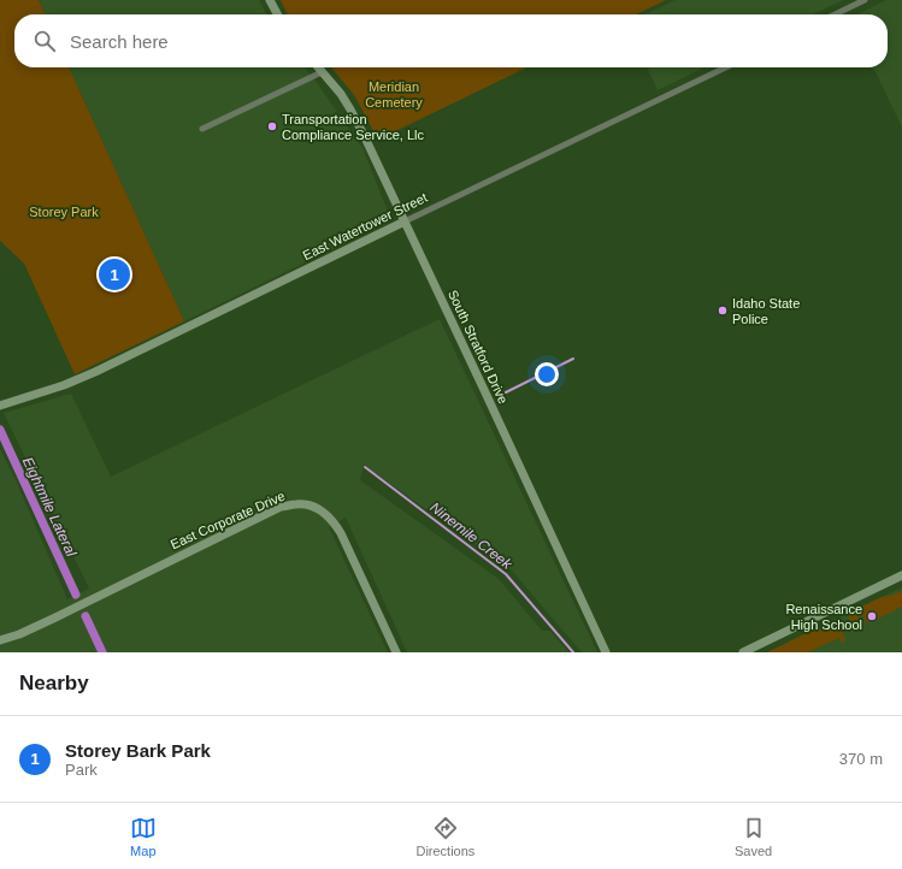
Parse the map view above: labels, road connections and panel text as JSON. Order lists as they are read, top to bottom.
{
  "streets": {
    "street": ["East Watertower Street", "South Stratford Drive", "East Corporate Drive"]
  },
  "crossings": [
    ["East Watertower Street", "South Stratford Drive"]
  ],
  "water": ["Eightmile Lateral", "Ninemile Creek"],
  "parks": ["Meridian Cemetery", "Storey Park"],
  "places": ["Transportation Compliance Service, Llc", "Idaho State Police", "Renaissance High School"],
  "page": {
    "search": "Search here",
    "pins": "1",
    "heading": "Nearby",
    "list": [
      {
        "mark": "1",
        "name": "Storey Bark Park",
        "note": "Park",
        "value": "370 m"
      }
    ],
    "nav": ["Map", "Directions", "Saved"]
  }
}
